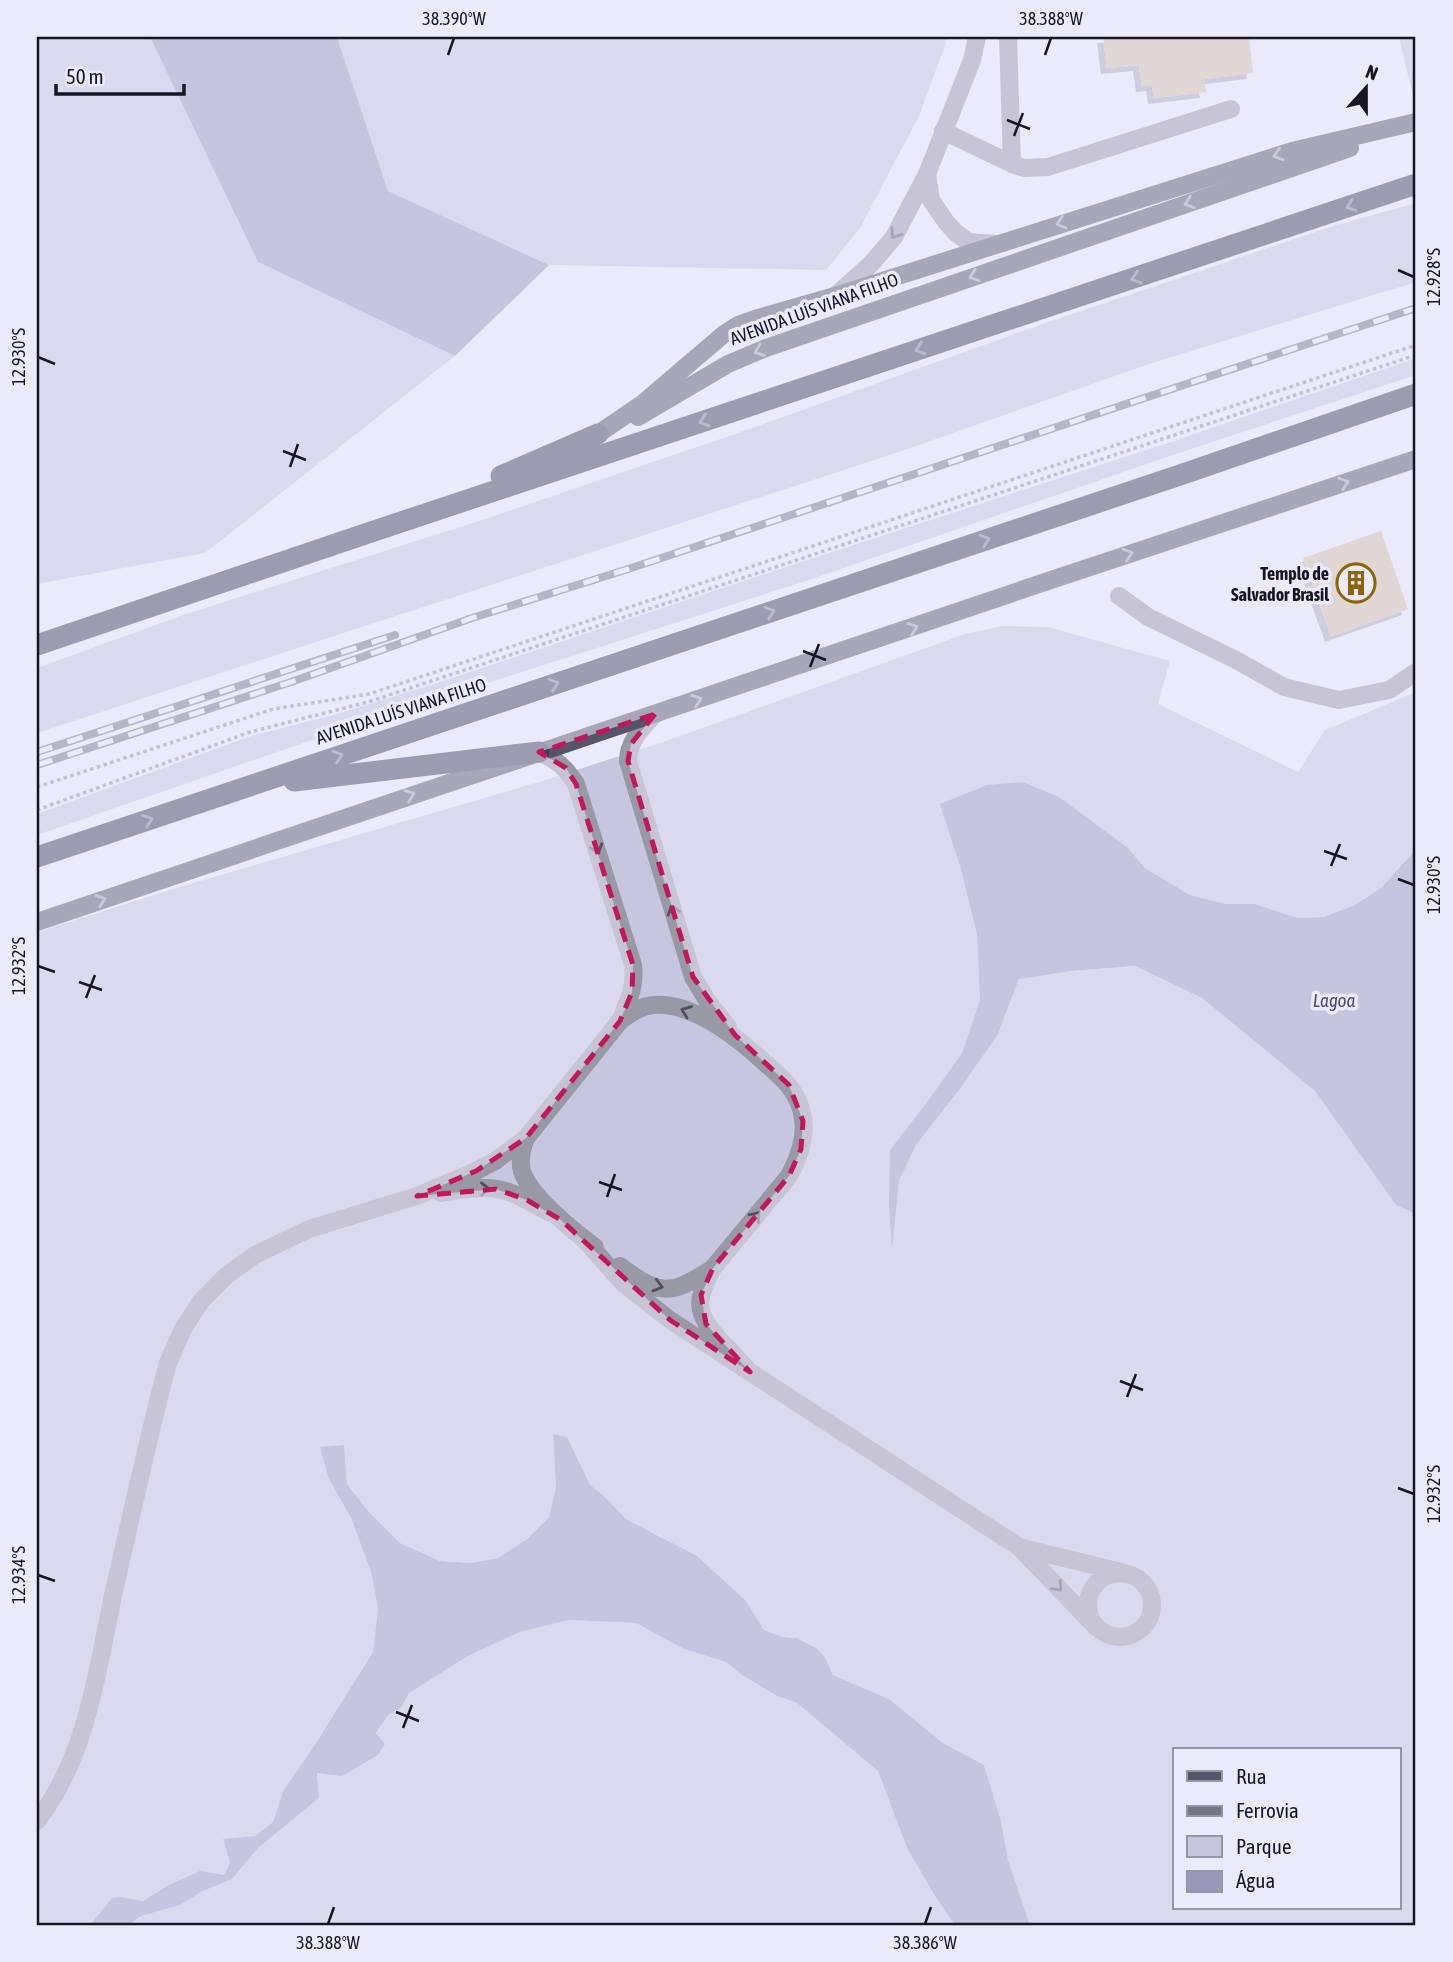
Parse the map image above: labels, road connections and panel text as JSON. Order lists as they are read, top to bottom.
{
  "streets": {
    "highway": ["AVENIDA LUÍS VIANA FILHO"]
  },
  "water": ["Lagoa"],
  "places": {
    "building": ["Templo de Salvador Brasil"]
  },
  "legend": [
    "Rua",
    "Ferrovia",
    "Parque",
    "Água"
  ],
  "scale_bar": "50 m",
  "north": "top",
  "coordinates": [
    "38.390°W",
    "38.388°W",
    "12.928°S",
    "12.930°S",
    "12.932°S",
    "12.934°S",
    "38.386°W"
  ]
}
